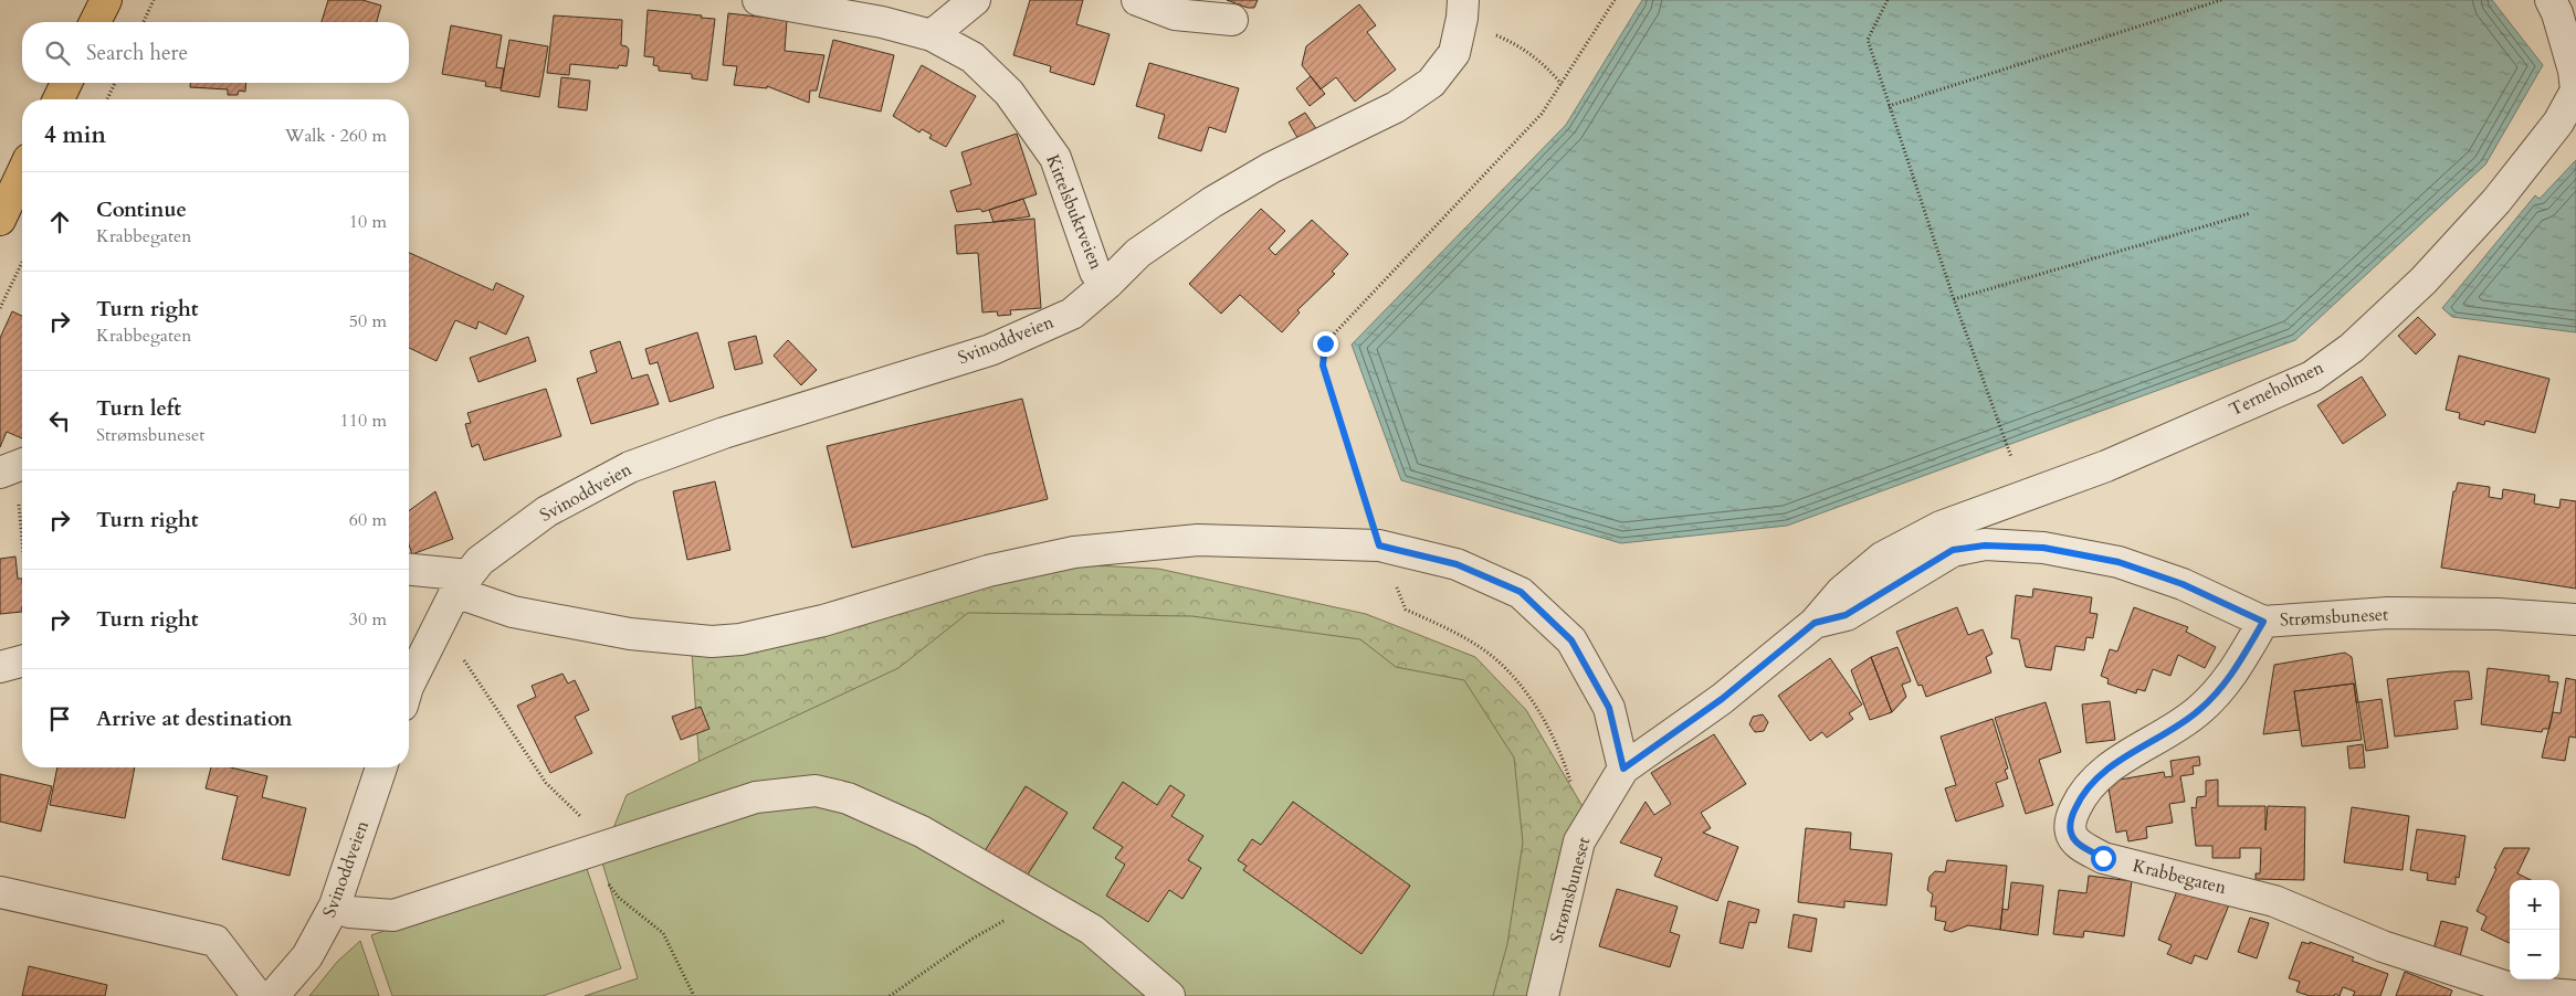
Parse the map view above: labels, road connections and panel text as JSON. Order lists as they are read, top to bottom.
{
  "streets": {
    "street": [
      "Kittelsbuktveien",
      "Svinoddveien",
      "Terneholmen",
      "Strømsbuneset",
      "Krabbegaten"
    ]
  },
  "crossings": [
    ["Kittelsbuktveien", "Svinoddveien"],
    ["Terneholmen", "Strømsbuneset"],
    ["Strømsbuneset", "Krabbegaten"]
  ],
  "page": {
    "search": "Search here",
    "heading": ["4 min", "Walk · 260 m"],
    "list": [
      ["Continue", "Krabbegaten", "10 m"],
      ["Turn right", "Krabbegaten", "50 m"],
      ["Turn left", "Strømsbuneset", "110 m"],
      ["Turn right", "60 m"],
      ["Turn right", "30 m"],
      "Arrive at destination"
    ],
    "map_buttons": ["+", "−"]
  }
}
